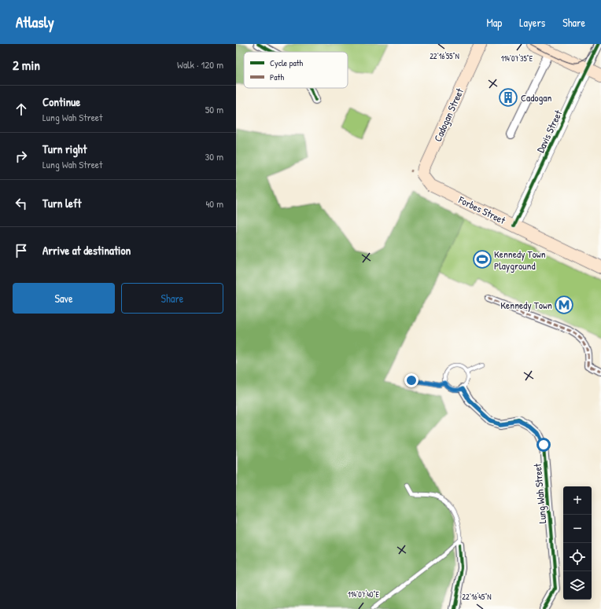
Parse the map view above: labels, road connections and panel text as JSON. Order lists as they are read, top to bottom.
{
  "streets": {
    "main road": ["Cadogan Street", "Forbes Street"],
    "street": ["Davis Street", "Lung Wah Street"]
  },
  "crossings": [
    ["Cadogan Street", "Forbes Street"],
    ["Davis Street", "Forbes Street"]
  ],
  "places": {
    "building": ["Cadogan"],
    "sports": ["Kennedy Town Playground"],
    "metro station": ["Kennedy Town"]
  },
  "legend": ["Cycle path", "Path"],
  "page": {
    "header": "Atlasly",
    "nav": ["Map", "Layers", "Share"],
    "heading": ["2 min", "Walk · 120 m"],
    "list": [
      ["Continue", "Lung Wah Street", "50 m"],
      ["Turn right", "Lung Wah Street", "30 m"],
      ["Turn left", "40 m"],
      "Arrive at destination"
    ],
    "buttons": ["Save", "Share"],
    "map_buttons": ["+", "−"]
  },
  "coordinates": [
    "22°16'55\"N",
    "114°07'35\"E",
    "114°07'40\"E",
    "22°16'45\"N"
  ]
}
